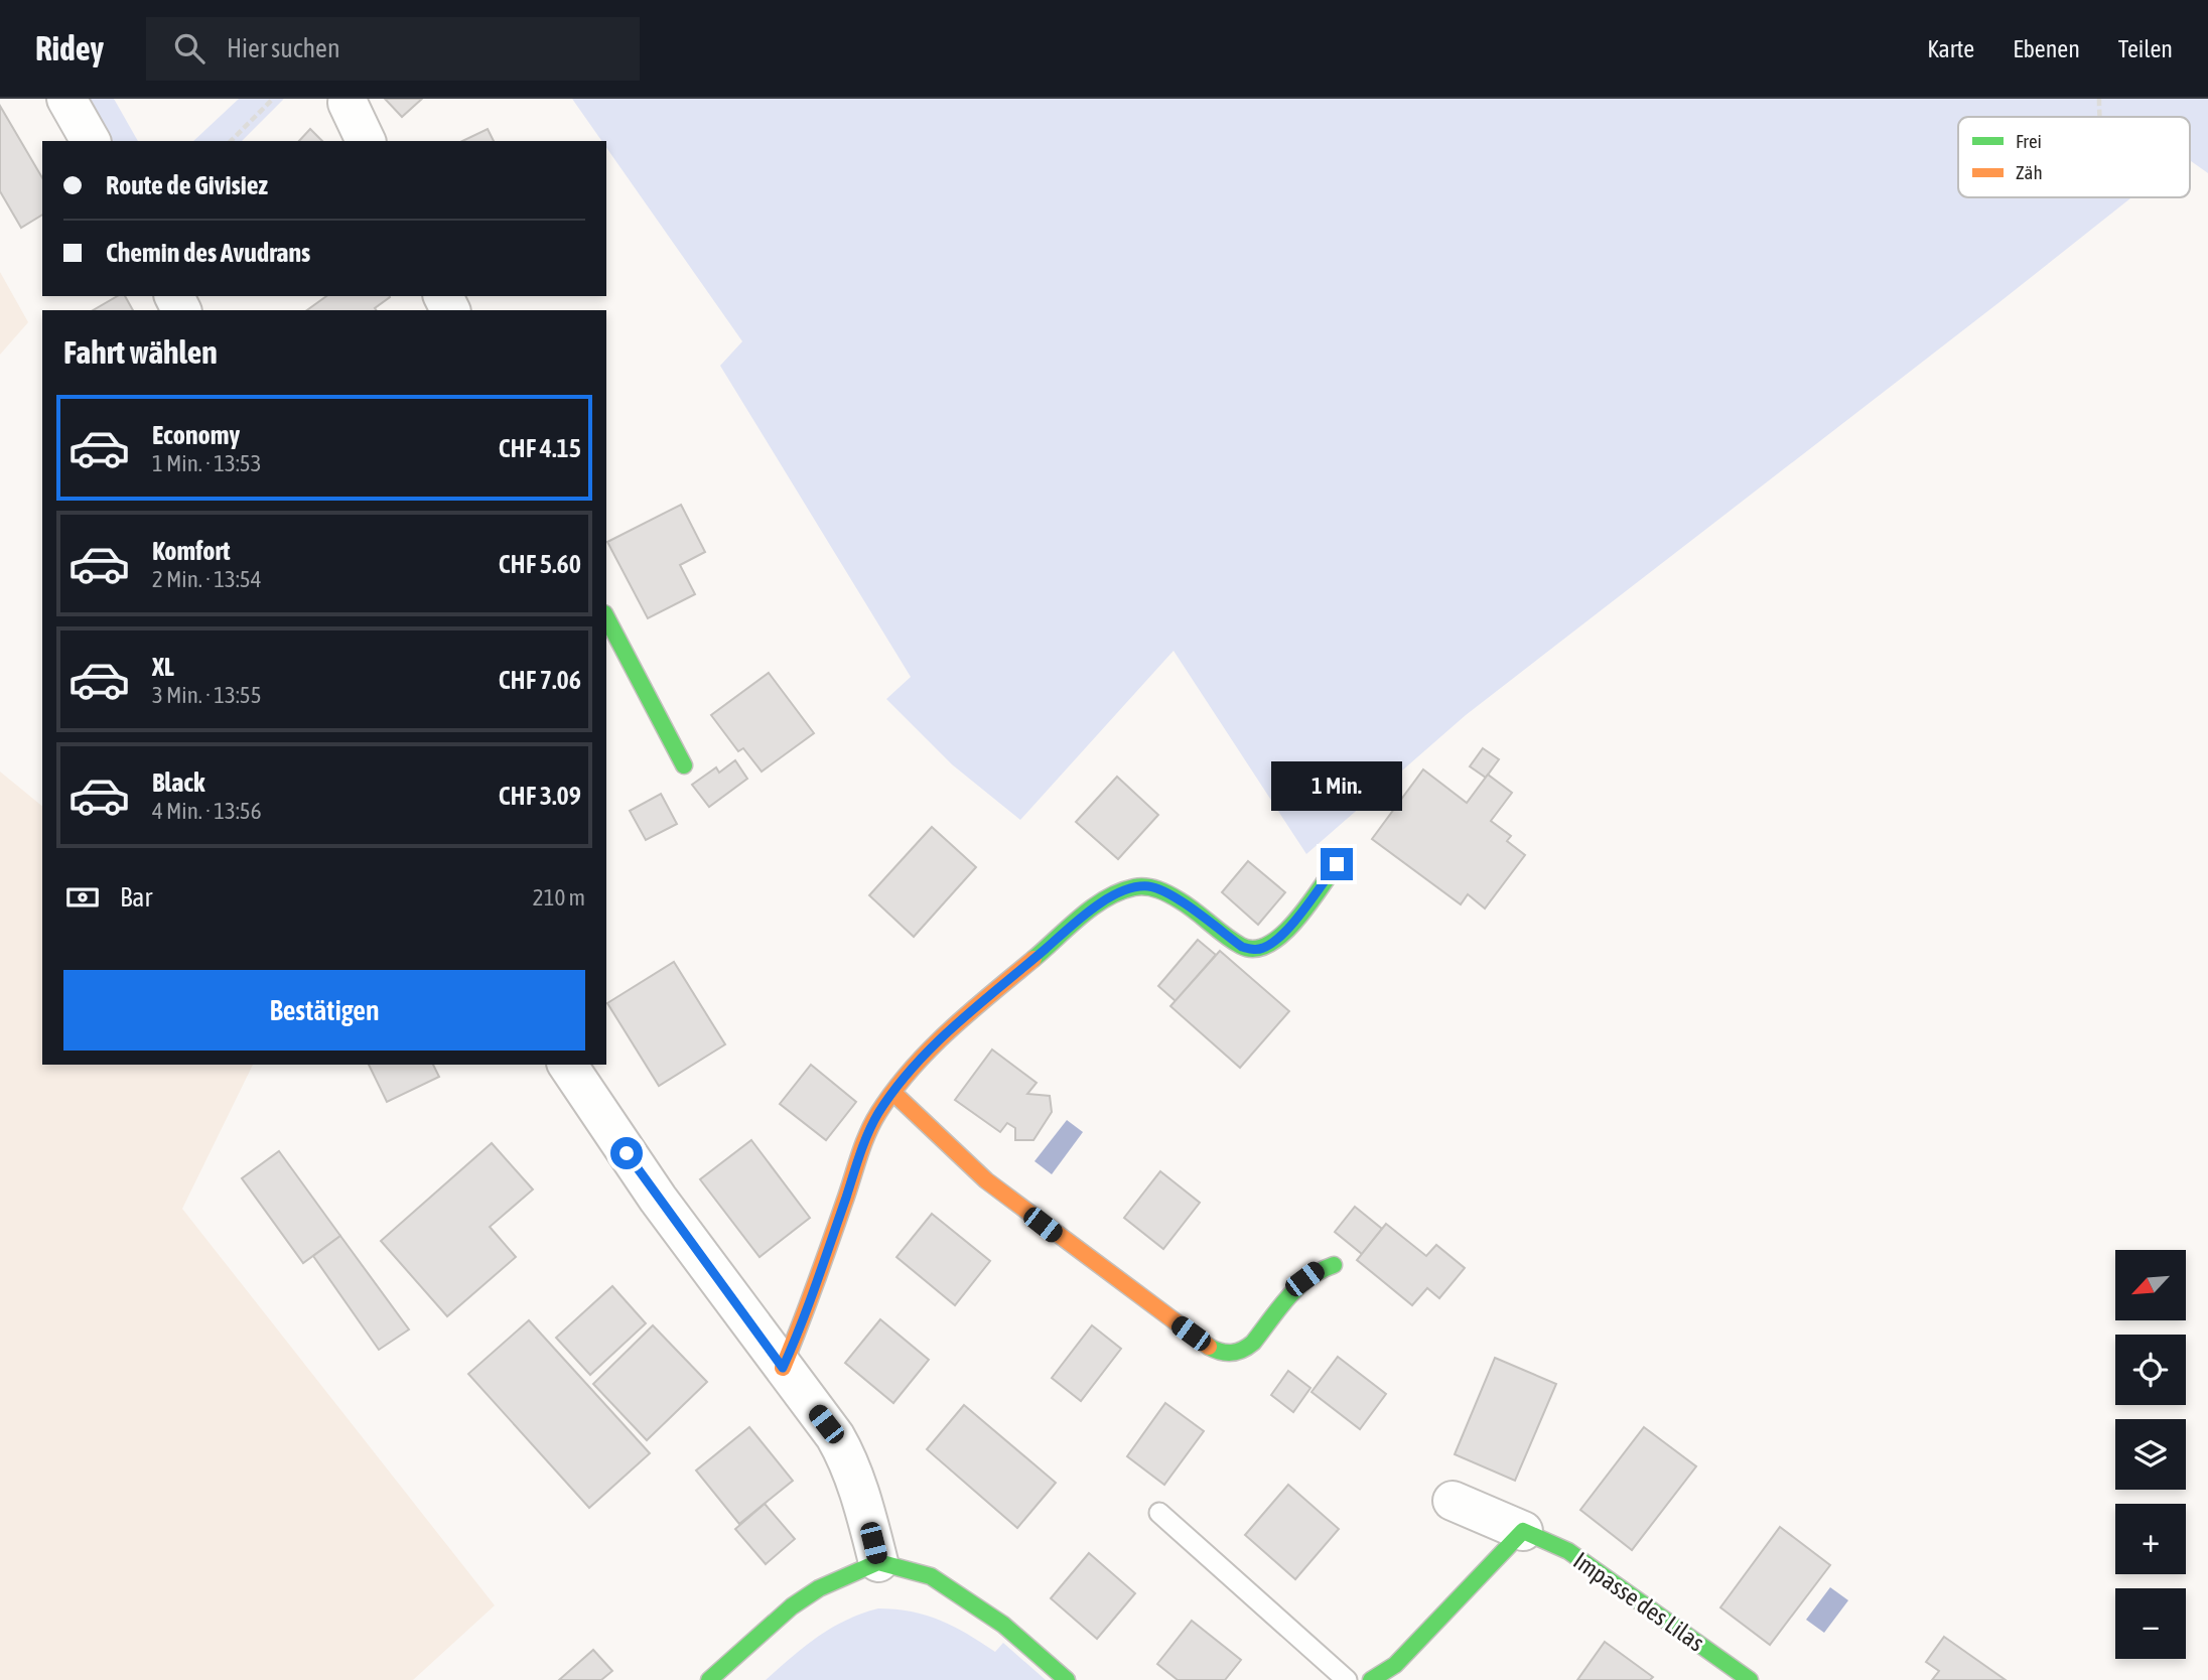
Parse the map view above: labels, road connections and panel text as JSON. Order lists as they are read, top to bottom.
{
  "streets": {
    "street": ["Impasse des Lilas"]
  },
  "legend": ["Frei", "Zäh"],
  "north": "bottom left",
  "page": {
    "header": "Ridey",
    "search": "Hier suchen",
    "nav": ["Karte", "Ebenen", "Teilen"],
    "banner": ["Route de Givisiez", "Chemin des Avudrans"],
    "heading": "Fahrt wählen",
    "list": [
      {
        "name": "Economy",
        "note": "1 Min. · 13:53",
        "value": "CHF 4.15"
      },
      {
        "name": "Komfort",
        "note": "2 Min. · 13:54",
        "value": "CHF 5.60"
      },
      {
        "name": "XL",
        "note": "3 Min. · 13:55",
        "value": "CHF 7.06"
      },
      {
        "name": "Black",
        "note": "4 Min. · 13:56",
        "value": "CHF 3.09"
      }
    ],
    "bubble": "1 Min.",
    "pay": ["Bar", "210 m"],
    "buttons": "Bestätigen",
    "map_buttons": ["+", "−"]
  }
}
